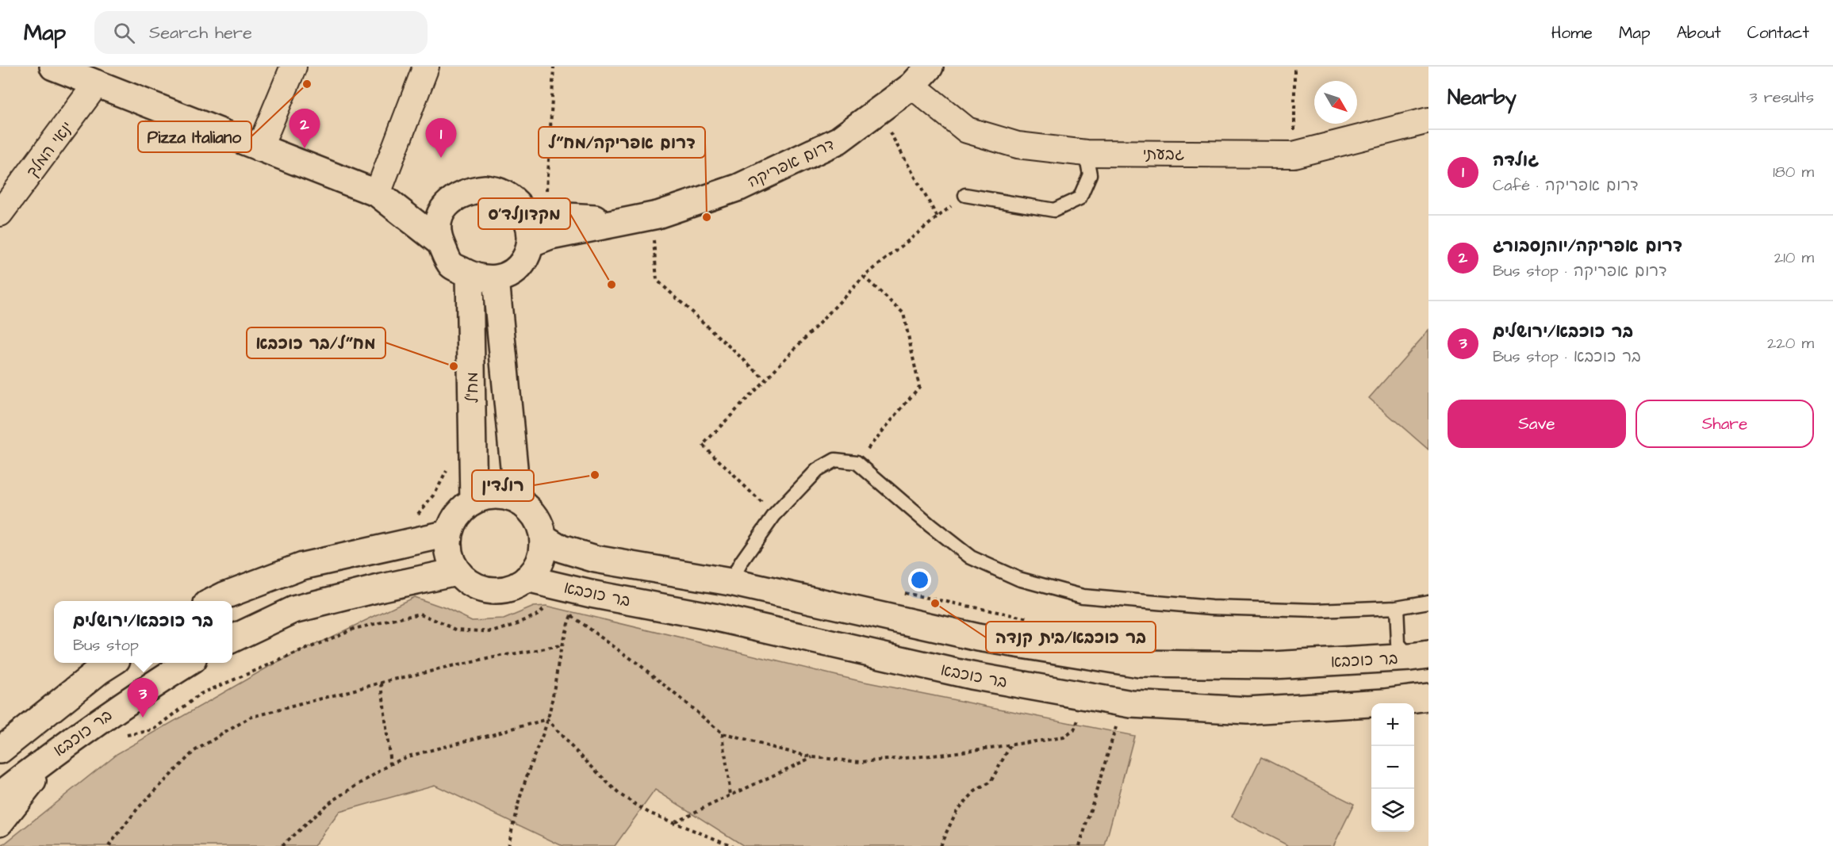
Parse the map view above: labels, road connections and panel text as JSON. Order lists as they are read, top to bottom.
{
  "streets": {
    "main road": ["דרום אפריקה", "מח\"ל", "בר כוכבא"],
    "street": ["ינאי המלך", "גבעתי"]
  },
  "crossings": [
    ["גבעתי", "דרום אפריקה"],
    ["דרום אפריקה", "מח\"ל"],
    ["מח\"ל", "בר כוכבא"]
  ],
  "places": [
    "Pizza Italiano",
    "דרום אפריקה/מח״ל",
    "מקדונלד'ס",
    "מח״ל/בר כוכבא",
    "רולדין",
    "בר כוכבא/בית קנדה"
  ],
  "north": "bottom right",
  "page": {
    "header": "Map",
    "search": "Search here",
    "nav": [
      "Home",
      "Map",
      "About",
      "Contact"
    ],
    "heading": ["Nearby", "3 results"],
    "pins": ["2", "1", "3"],
    "list": [
      {
        "mark": "1",
        "name": "גולדה",
        "note": "Café · דרום אפריקה",
        "value": "180 m"
      },
      {
        "mark": "2",
        "name": "דרום אפריקה/יוהנסבורג",
        "note": "Bus stop · דרום אפריקה",
        "value": "210 m"
      },
      {
        "mark": "3",
        "name": "בר כוכבא/ירושלים",
        "note": "Bus stop · בר כוכבא",
        "value": "220 m"
      }
    ],
    "buttons": ["Save", "Share"],
    "popup": ["בר כוכבא/ירושלים", "Bus stop"],
    "map_buttons": ["+", "−"]
  }
}
